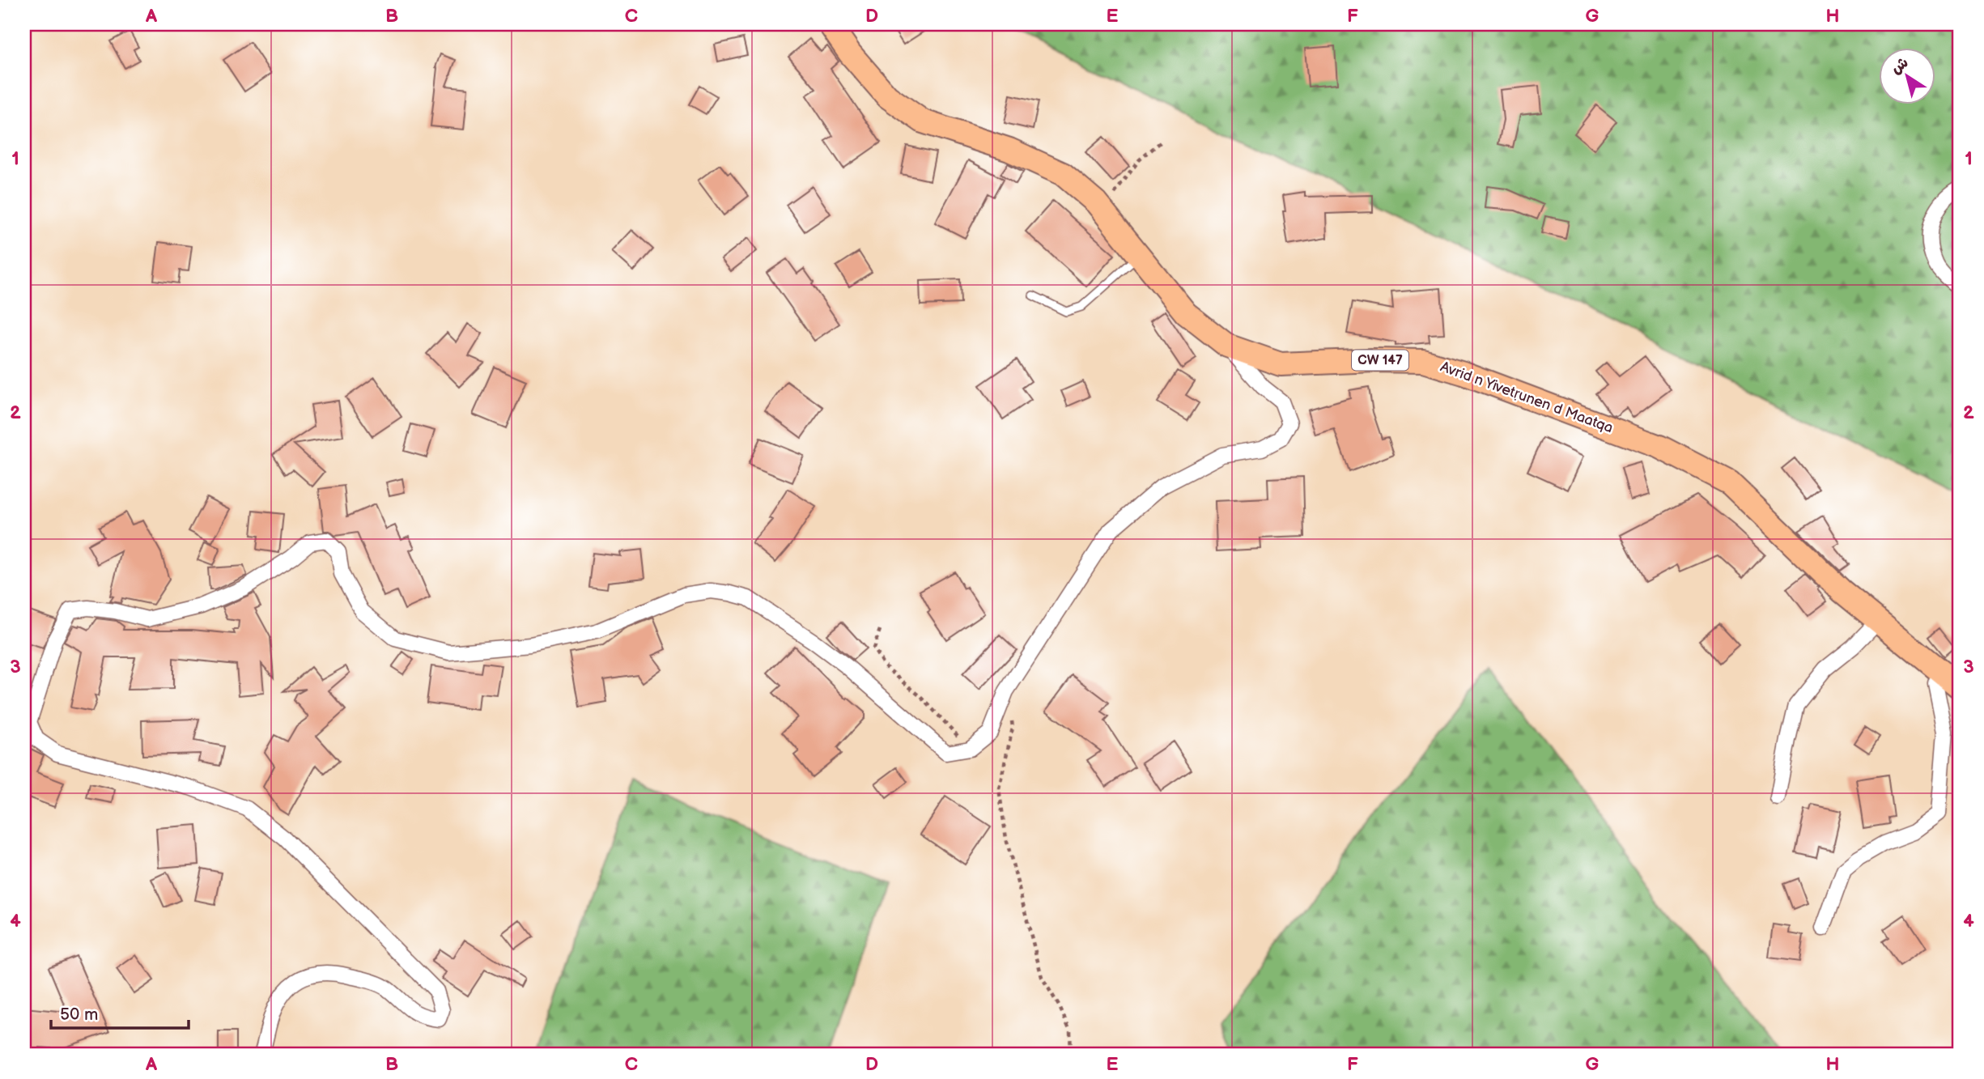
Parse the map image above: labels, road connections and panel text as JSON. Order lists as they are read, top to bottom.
{
  "streets": {
    "main road": ["CW 147", "Avrid n Yivetṛunen d Maatqa"]
  },
  "scale_bar": "50 m",
  "north": "top left",
  "grid": {
    "columns": [
      "A",
      "B",
      "C",
      "D",
      "E",
      "F",
      "G",
      "H"
    ],
    "rows": [
      "1",
      "2",
      "3",
      "4"
    ]
  }
}
